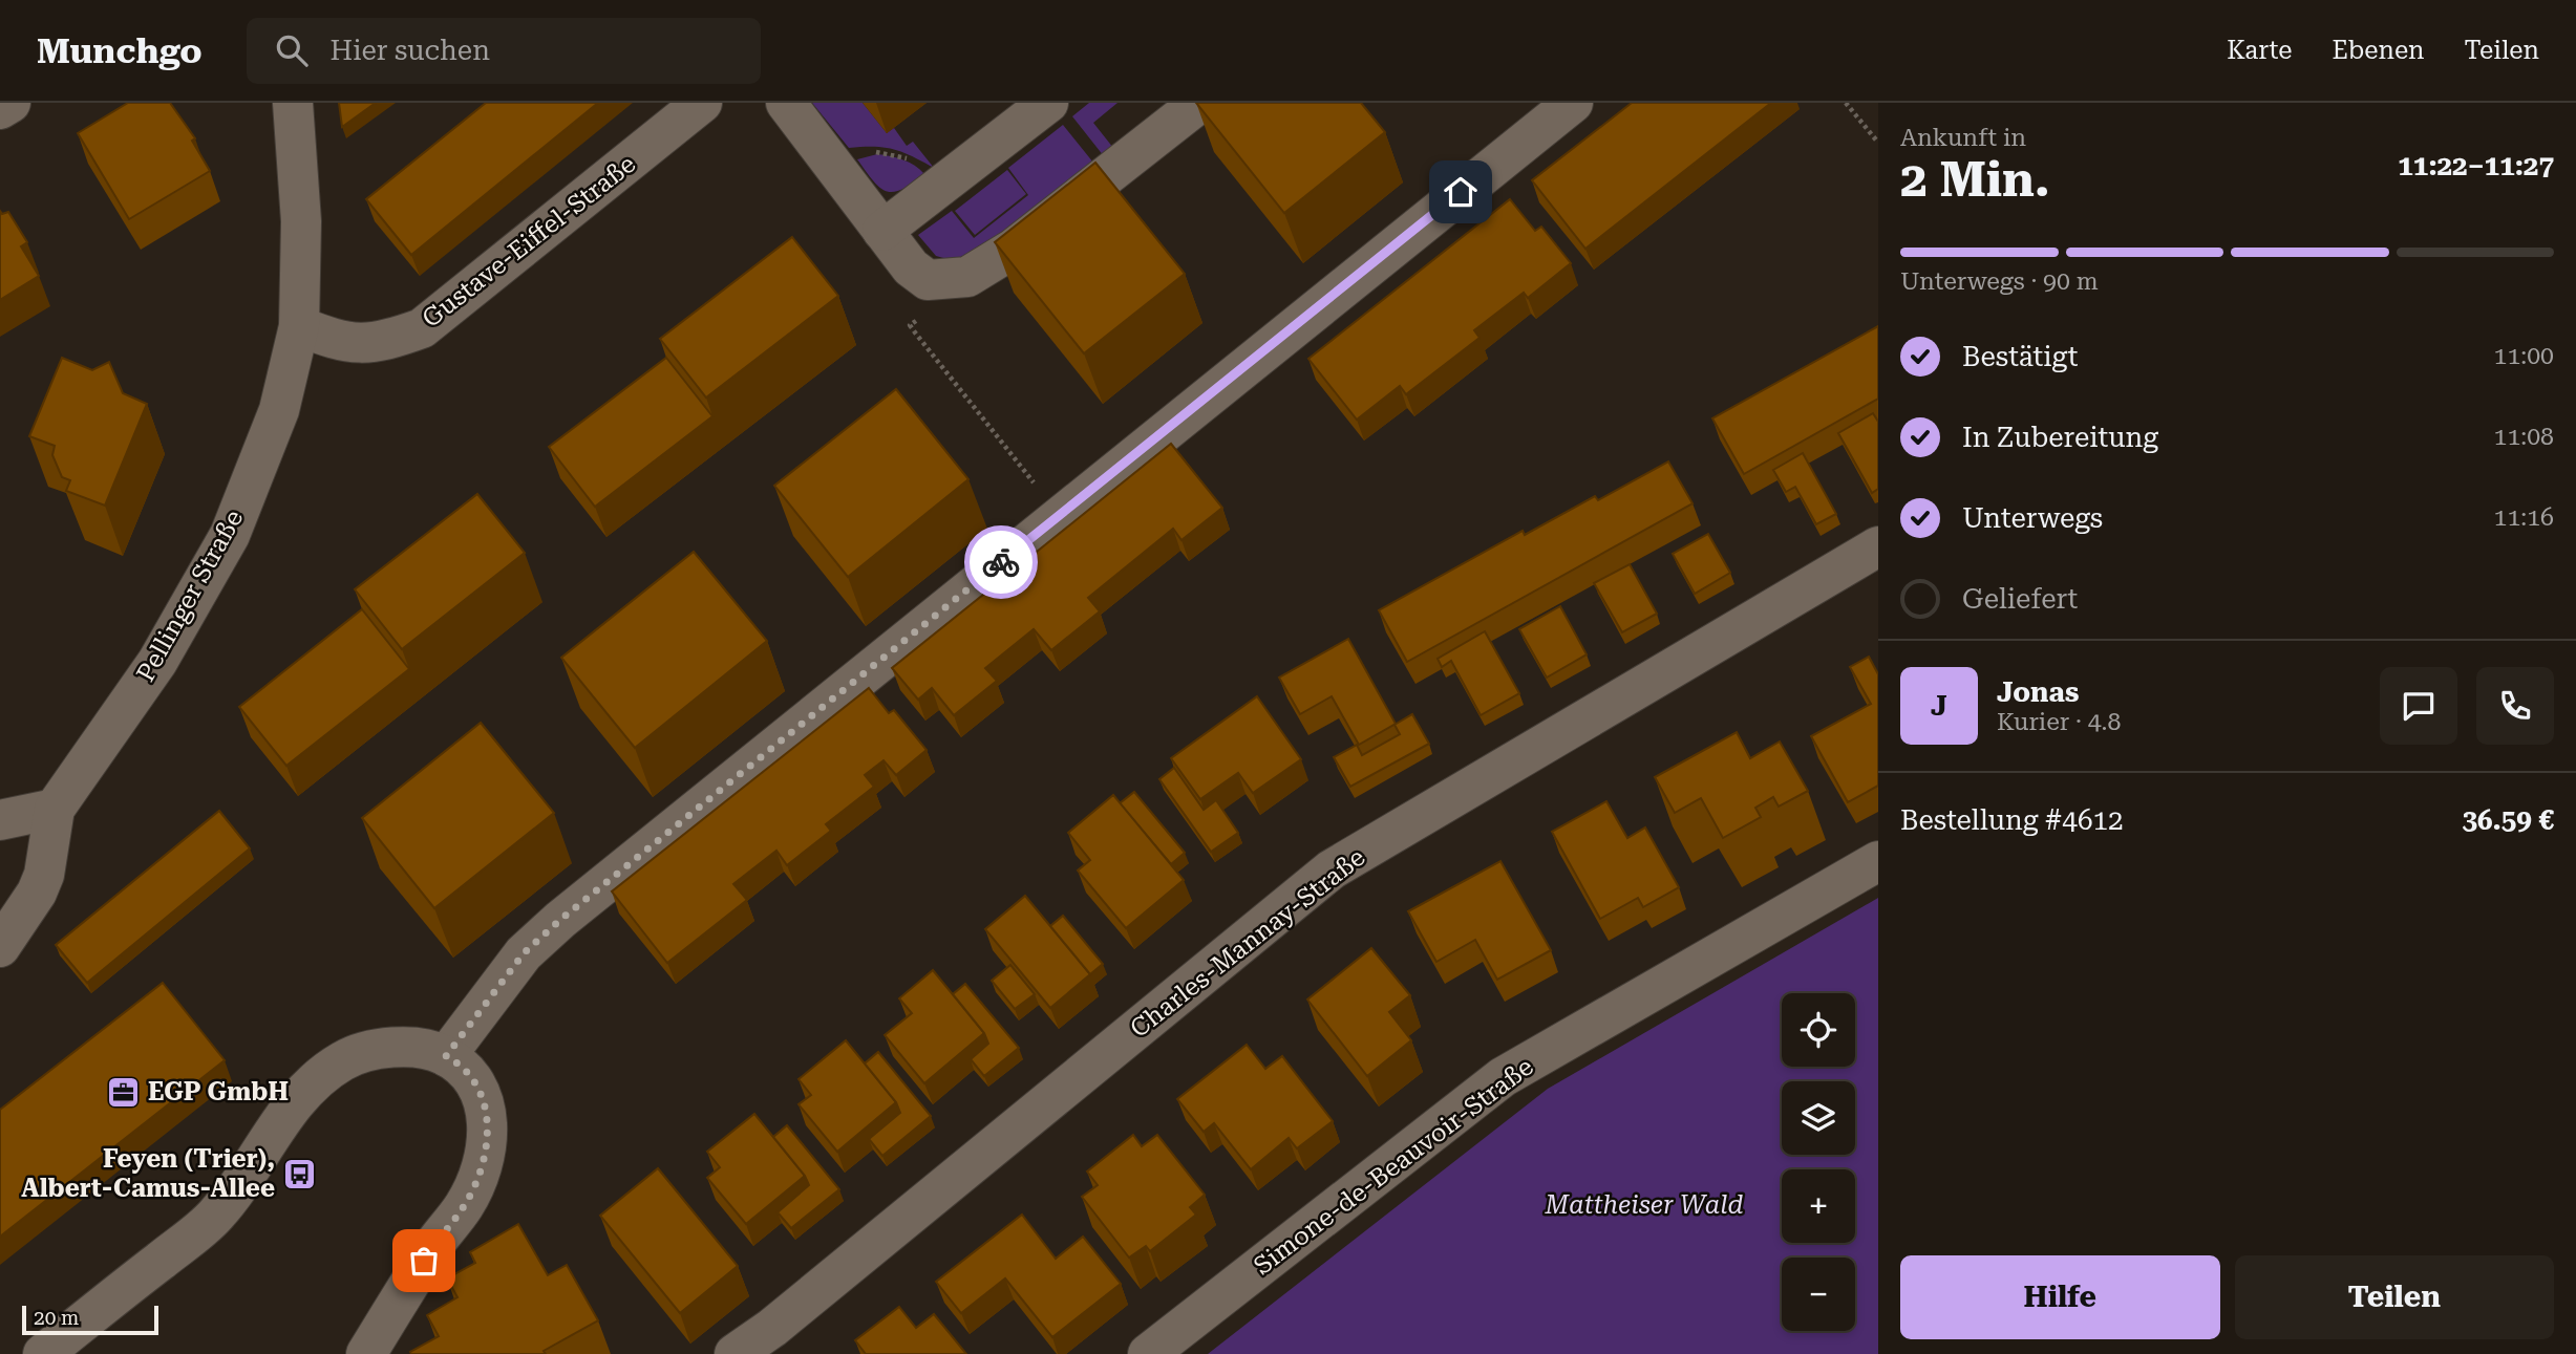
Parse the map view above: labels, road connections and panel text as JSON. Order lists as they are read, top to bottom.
{
  "streets": {
    "street": [
      "Gustave-Eiffel-Straße",
      "Pellinger Straße",
      "Charles-Mannay-Straße",
      "Simone-de-Beauvoir-Straße"
    ]
  },
  "crossings": [
    ["Gustave-Eiffel-Straße", "Pellinger Straße"]
  ],
  "parks": ["Mattheiser Wald"],
  "places": {
    "office": ["EGP GmbH"],
    "bus stop": ["Feyen (Trier), Albert-Camus-Allee"]
  },
  "scale_bar": "20 m",
  "page": {
    "header": "Munchgo",
    "search": "Hier suchen",
    "nav": ["Karte", "Ebenen", "Teilen"],
    "heading": ["2 Min.", "Ankunft in", "11:22–11:27"],
    "panel": [
      "Jonas",
      "Kurier · 4.8",
      "Bestellung #4612",
      "36.59 €"
    ],
    "bar": "Unterwegs · 90 m",
    "list": [
      ["Bestätigt", "11:00"],
      ["In Zubereitung", "11:08"],
      ["Unterwegs", "11:16"],
      "Geliefert"
    ],
    "round": "J",
    "map_buttons": ["+", "−"],
    "buttons": ["Hilfe", "Teilen"],
    "scale": "20 m"
  }
}
